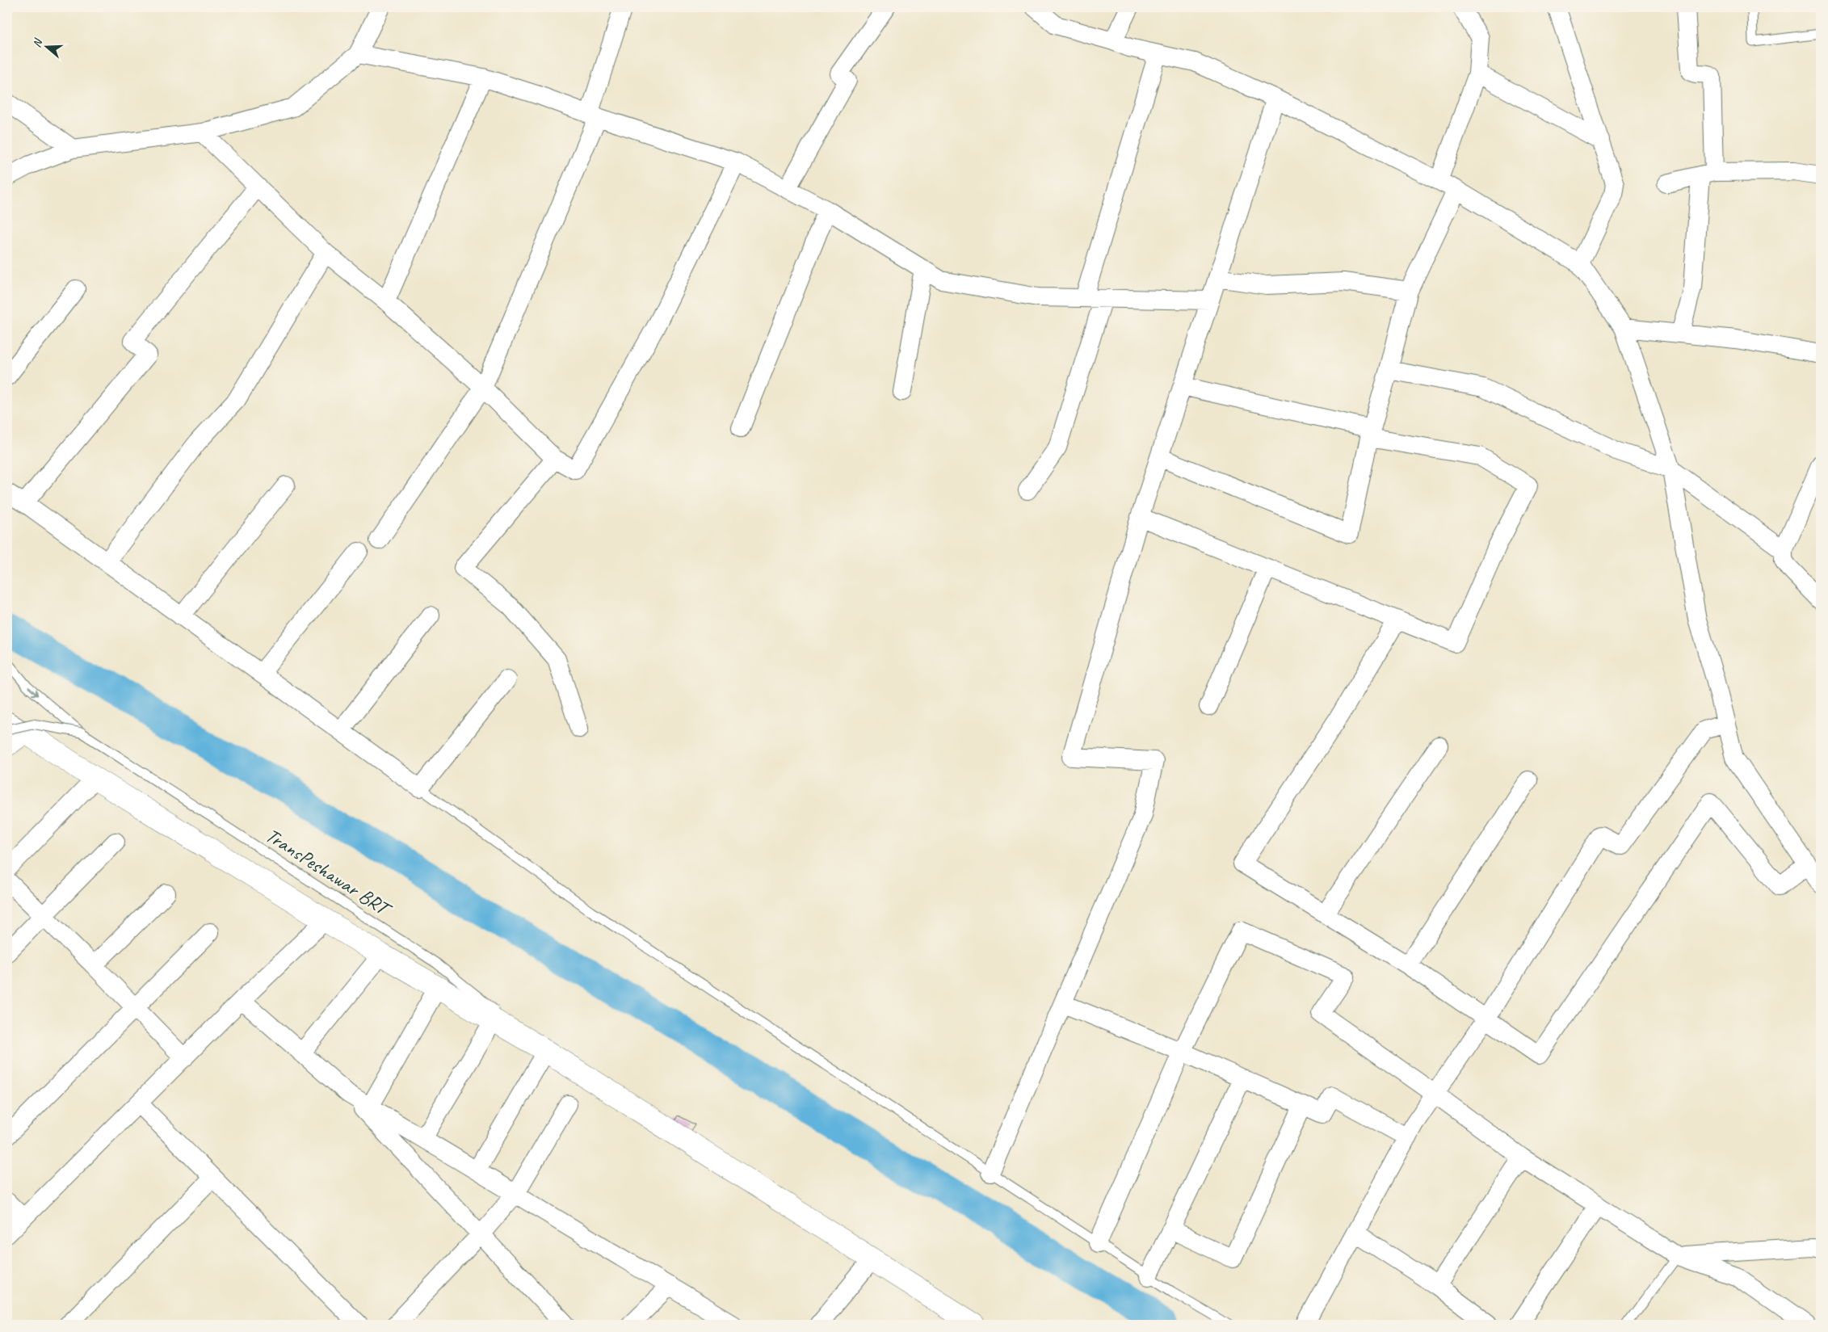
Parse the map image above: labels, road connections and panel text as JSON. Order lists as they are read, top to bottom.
{
  "streets": {
    "lane": ["TransPeshawar BRT"]
  },
  "north": "left"
}
